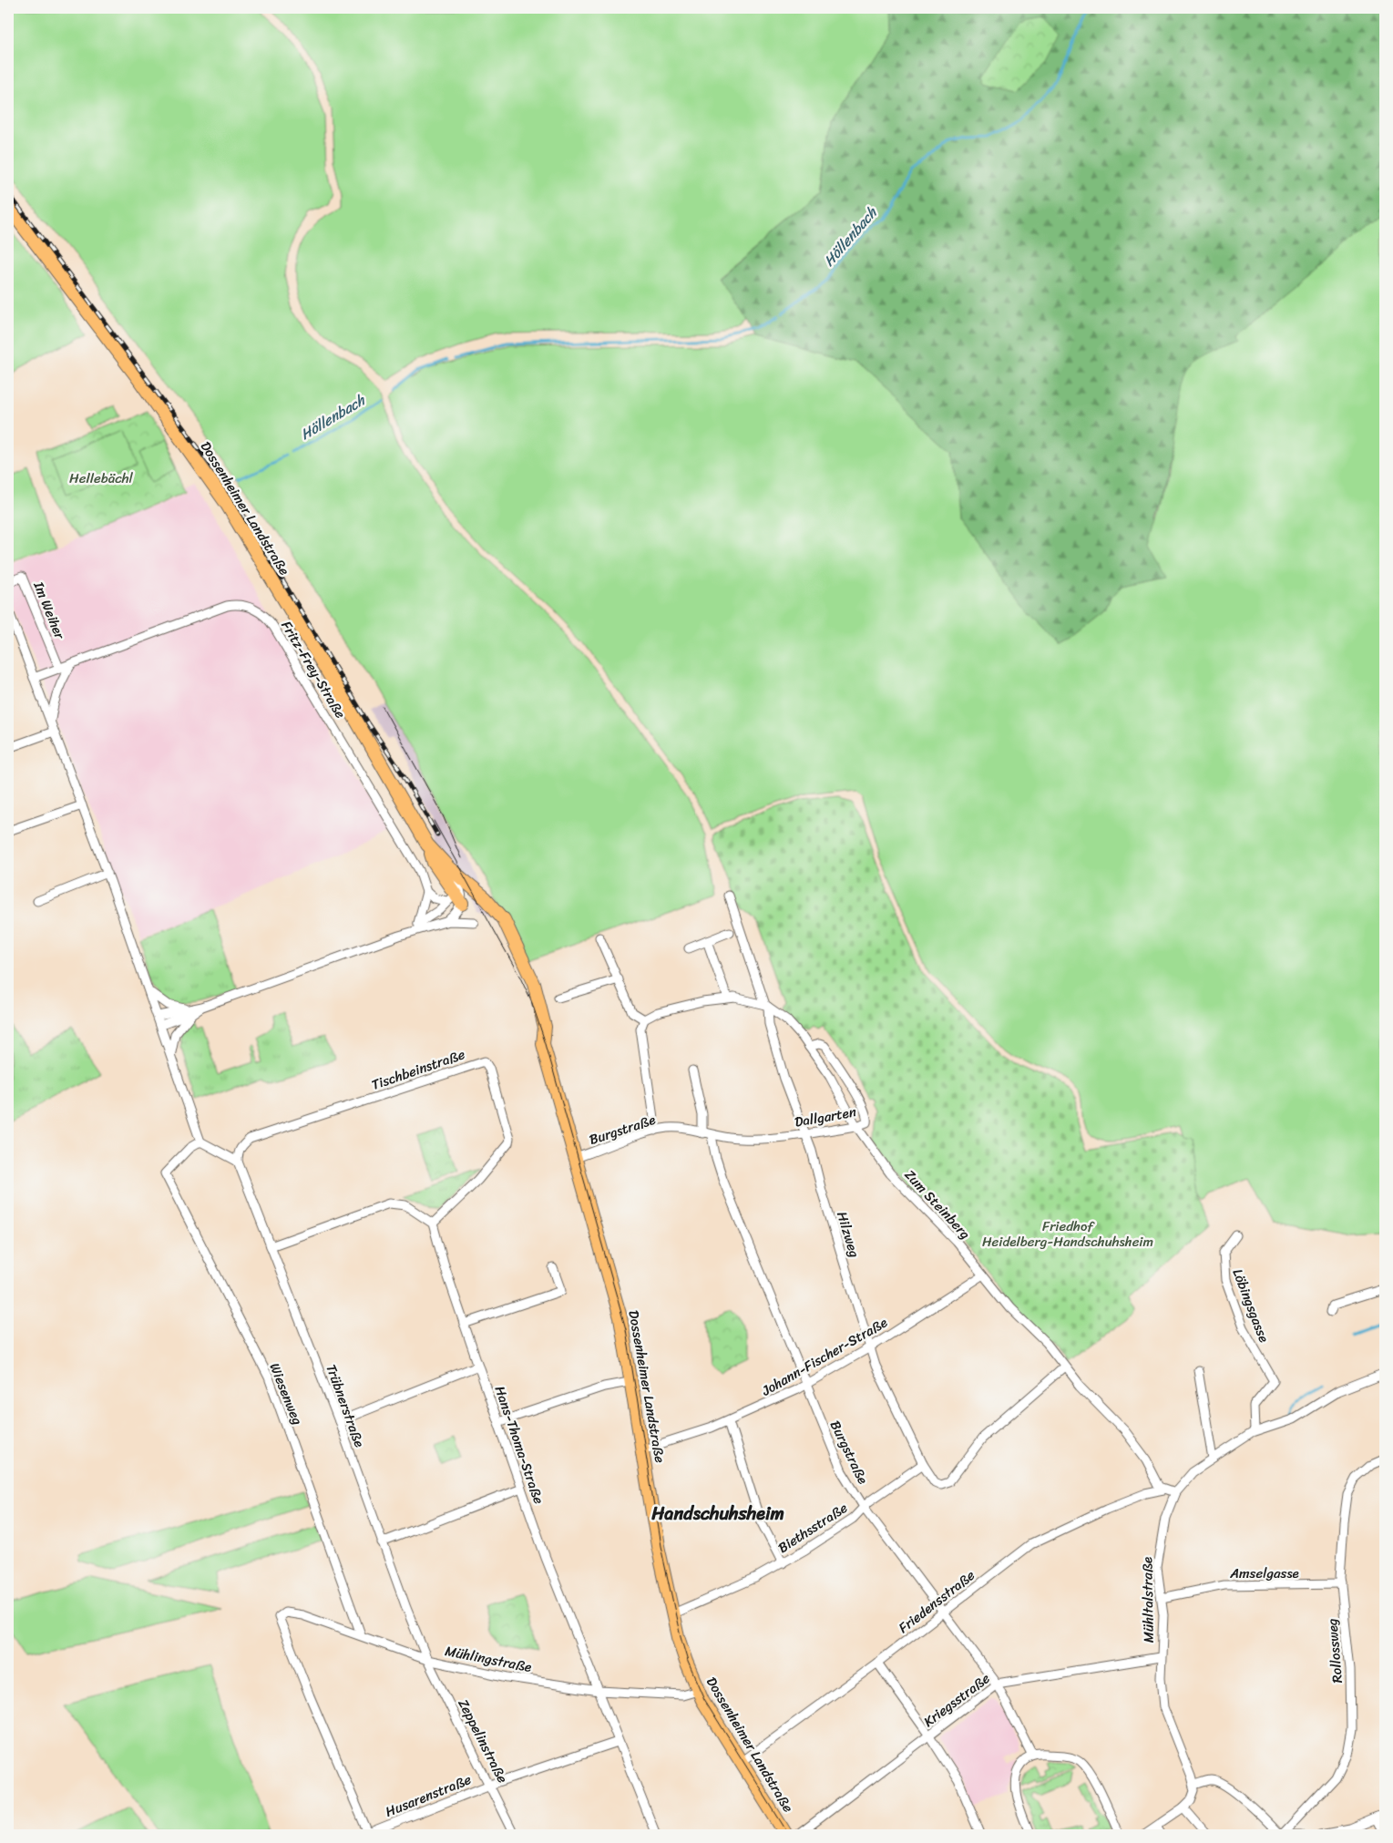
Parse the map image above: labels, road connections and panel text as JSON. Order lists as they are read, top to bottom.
{
  "streets": {
    "main road": ["Dossenheimer Landstraße"],
    "street": [
      "Im Weiher",
      "Fritz-Frey-Straße",
      "Tischbeinstraße",
      "Dallgarten",
      "Burgstraße",
      "Zum Steinberg",
      "Hilzweg",
      "Löbingsgasse",
      "Johann-Fischer-Straße",
      "Wiesenweg",
      "Trübnerstraße",
      "Hans-Thoma-Straße",
      "Biethsstraße",
      "Amselgasse",
      "Mühltalstraße",
      "Friedensstraße",
      "Rollossweg",
      "Mühlingstraße",
      "Kriegsstraße",
      "Zeppelinstraße",
      "Husarenstraße"
    ]
  },
  "crossings": [
    ["Dossenheimer Landstraße", "Burgstraße"],
    ["Dossenheimer Landstraße", "Johann-Fischer-Straße"],
    ["Dossenheimer Landstraße", "Biethsstraße"],
    ["Dossenheimer Landstraße", "Friedensstraße"],
    ["Dossenheimer Landstraße", "Mühlingstraße"],
    ["Im Weiher", "Fritz-Frey-Straße"],
    ["Tischbeinstraße", "Trübnerstraße"],
    ["Tischbeinstraße", "Hans-Thoma-Straße"],
    ["Dallgarten", "Burgstraße"],
    ["Dallgarten", "Zum Steinberg"],
    ["Dallgarten", "Hilzweg"],
    ["Burgstraße", "Johann-Fischer-Straße"],
    ["Burgstraße", "Biethsstraße"],
    ["Burgstraße", "Friedensstraße"],
    ["Burgstraße", "Kriegsstraße"],
    ["Zum Steinberg", "Hilzweg"],
    ["Zum Steinberg", "Johann-Fischer-Straße"],
    ["Zum Steinberg", "Friedensstraße"],
    ["Hilzweg", "Johann-Fischer-Straße"],
    ["Hilzweg", "Biethsstraße"],
    ["Löbingsgasse", "Mühltalstraße"],
    ["Wiesenweg", "Mühlingstraße"],
    ["Trübnerstraße", "Mühlingstraße"],
    ["Trübnerstraße", "Zeppelinstraße"],
    ["Hans-Thoma-Straße", "Mühlingstraße"],
    ["Hans-Thoma-Straße", "Husarenstraße"],
    ["Amselgasse", "Mühltalstraße"],
    ["Amselgasse", "Rollossweg"],
    ["Mühltalstraße", "Kriegsstraße"],
    ["Mühlingstraße", "Zeppelinstraße"],
    ["Mühlingstraße", "Husarenstraße"],
    ["Zeppelinstraße", "Husarenstraße"]
  ],
  "districts": ["Handschuhsheim"],
  "water": ["Höllenbach"],
  "parks": ["Hellebächl", "Friedhof Heidelberg-Handschuhsheim"]
}
